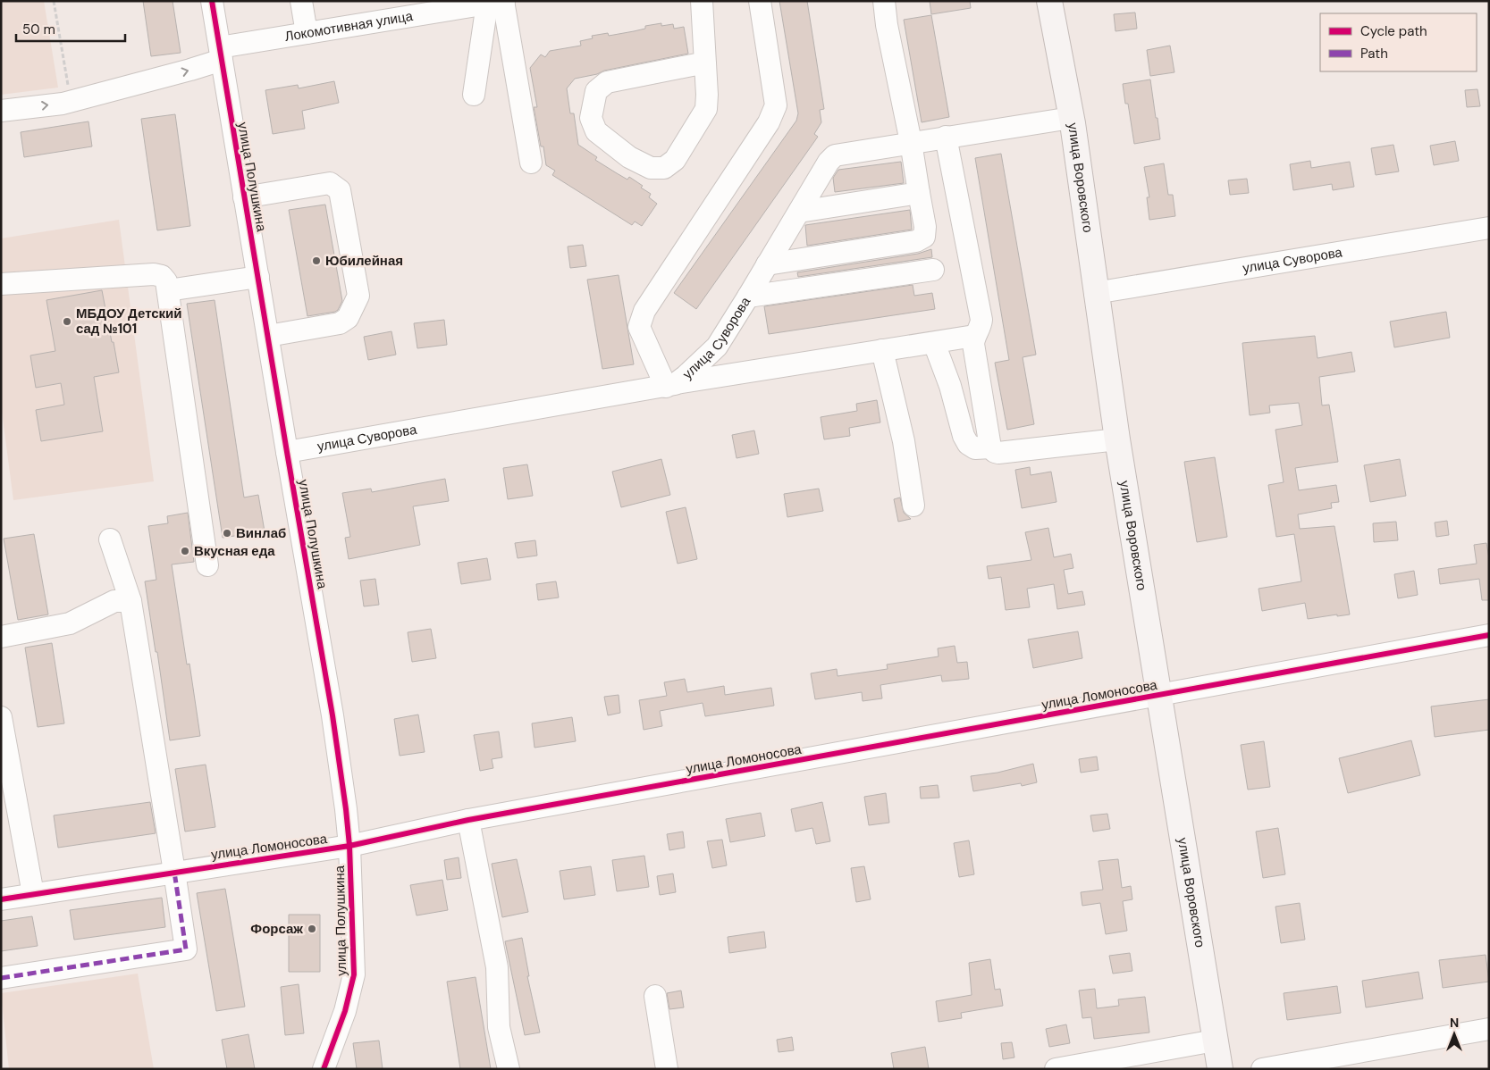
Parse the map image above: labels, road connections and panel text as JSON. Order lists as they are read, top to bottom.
{
  "streets": {
    "main road": ["улица Воровского"],
    "street": [
      "Локомотивная улица",
      "улица Полушкина",
      "улица Суворова",
      "улица Ломоносова"
    ]
  },
  "crossings": [
    ["Локомотивная улица", "улица Полушкина"],
    ["улица Полушкина", "улица Суворова"],
    ["улица Полушкина", "улица Ломоносова"],
    ["улица Воровского", "улица Суворова"],
    ["улица Воровского", "улица Ломоносова"]
  ],
  "one_way": ["Локомотивная улица"],
  "places": [
    "Юбилейная",
    "МБДОУ Детский сад №101",
    "Винлаб",
    "Вкусная еда",
    "Форсаж"
  ],
  "legend": ["Cycle path", "Path"],
  "scale_bar": "50 m",
  "north": "top"
}
